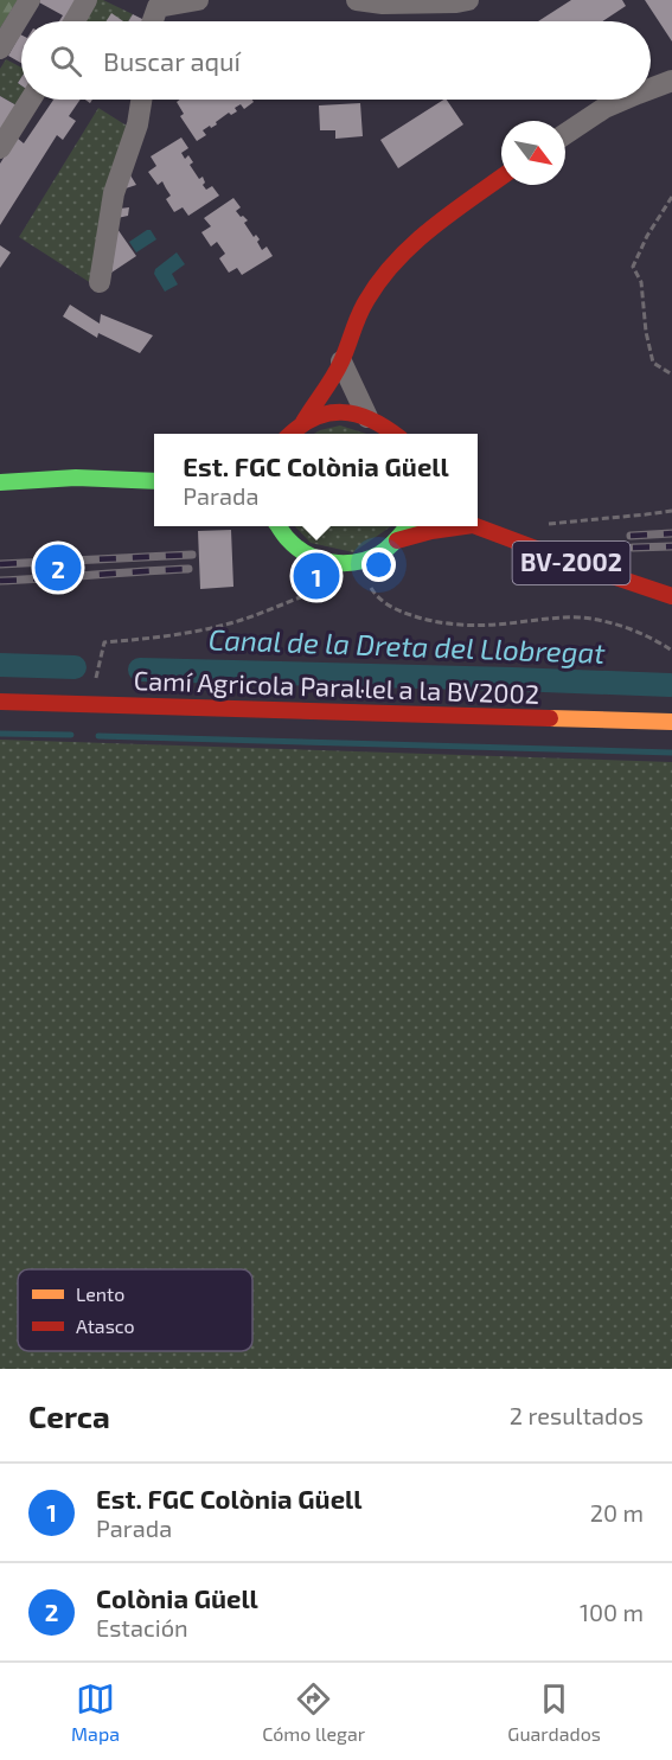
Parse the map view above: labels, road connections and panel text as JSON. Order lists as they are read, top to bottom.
{
  "streets": {
    "street": ["BV-2002", "Camí Agricola Paral·lel a la BV2002"]
  },
  "water": ["Canal de la Dreta del Llobregat"],
  "legend": ["Lento", "Atasco"],
  "north": "bottom right",
  "page": {
    "search": "Buscar aquí",
    "popup": ["Est. FGC Colònia Güell", "Parada"],
    "pins": ["2", "1"],
    "heading": ["Cerca", "2 resultados"],
    "list": [
      {
        "mark": "1",
        "name": "Est. FGC Colònia Güell",
        "note": "Parada",
        "value": "20 m"
      },
      {
        "mark": "2",
        "name": "Colònia Güell",
        "note": "Estación",
        "value": "100 m"
      }
    ],
    "nav": ["Mapa", "Cómo llegar", "Guardados"]
  }
}
